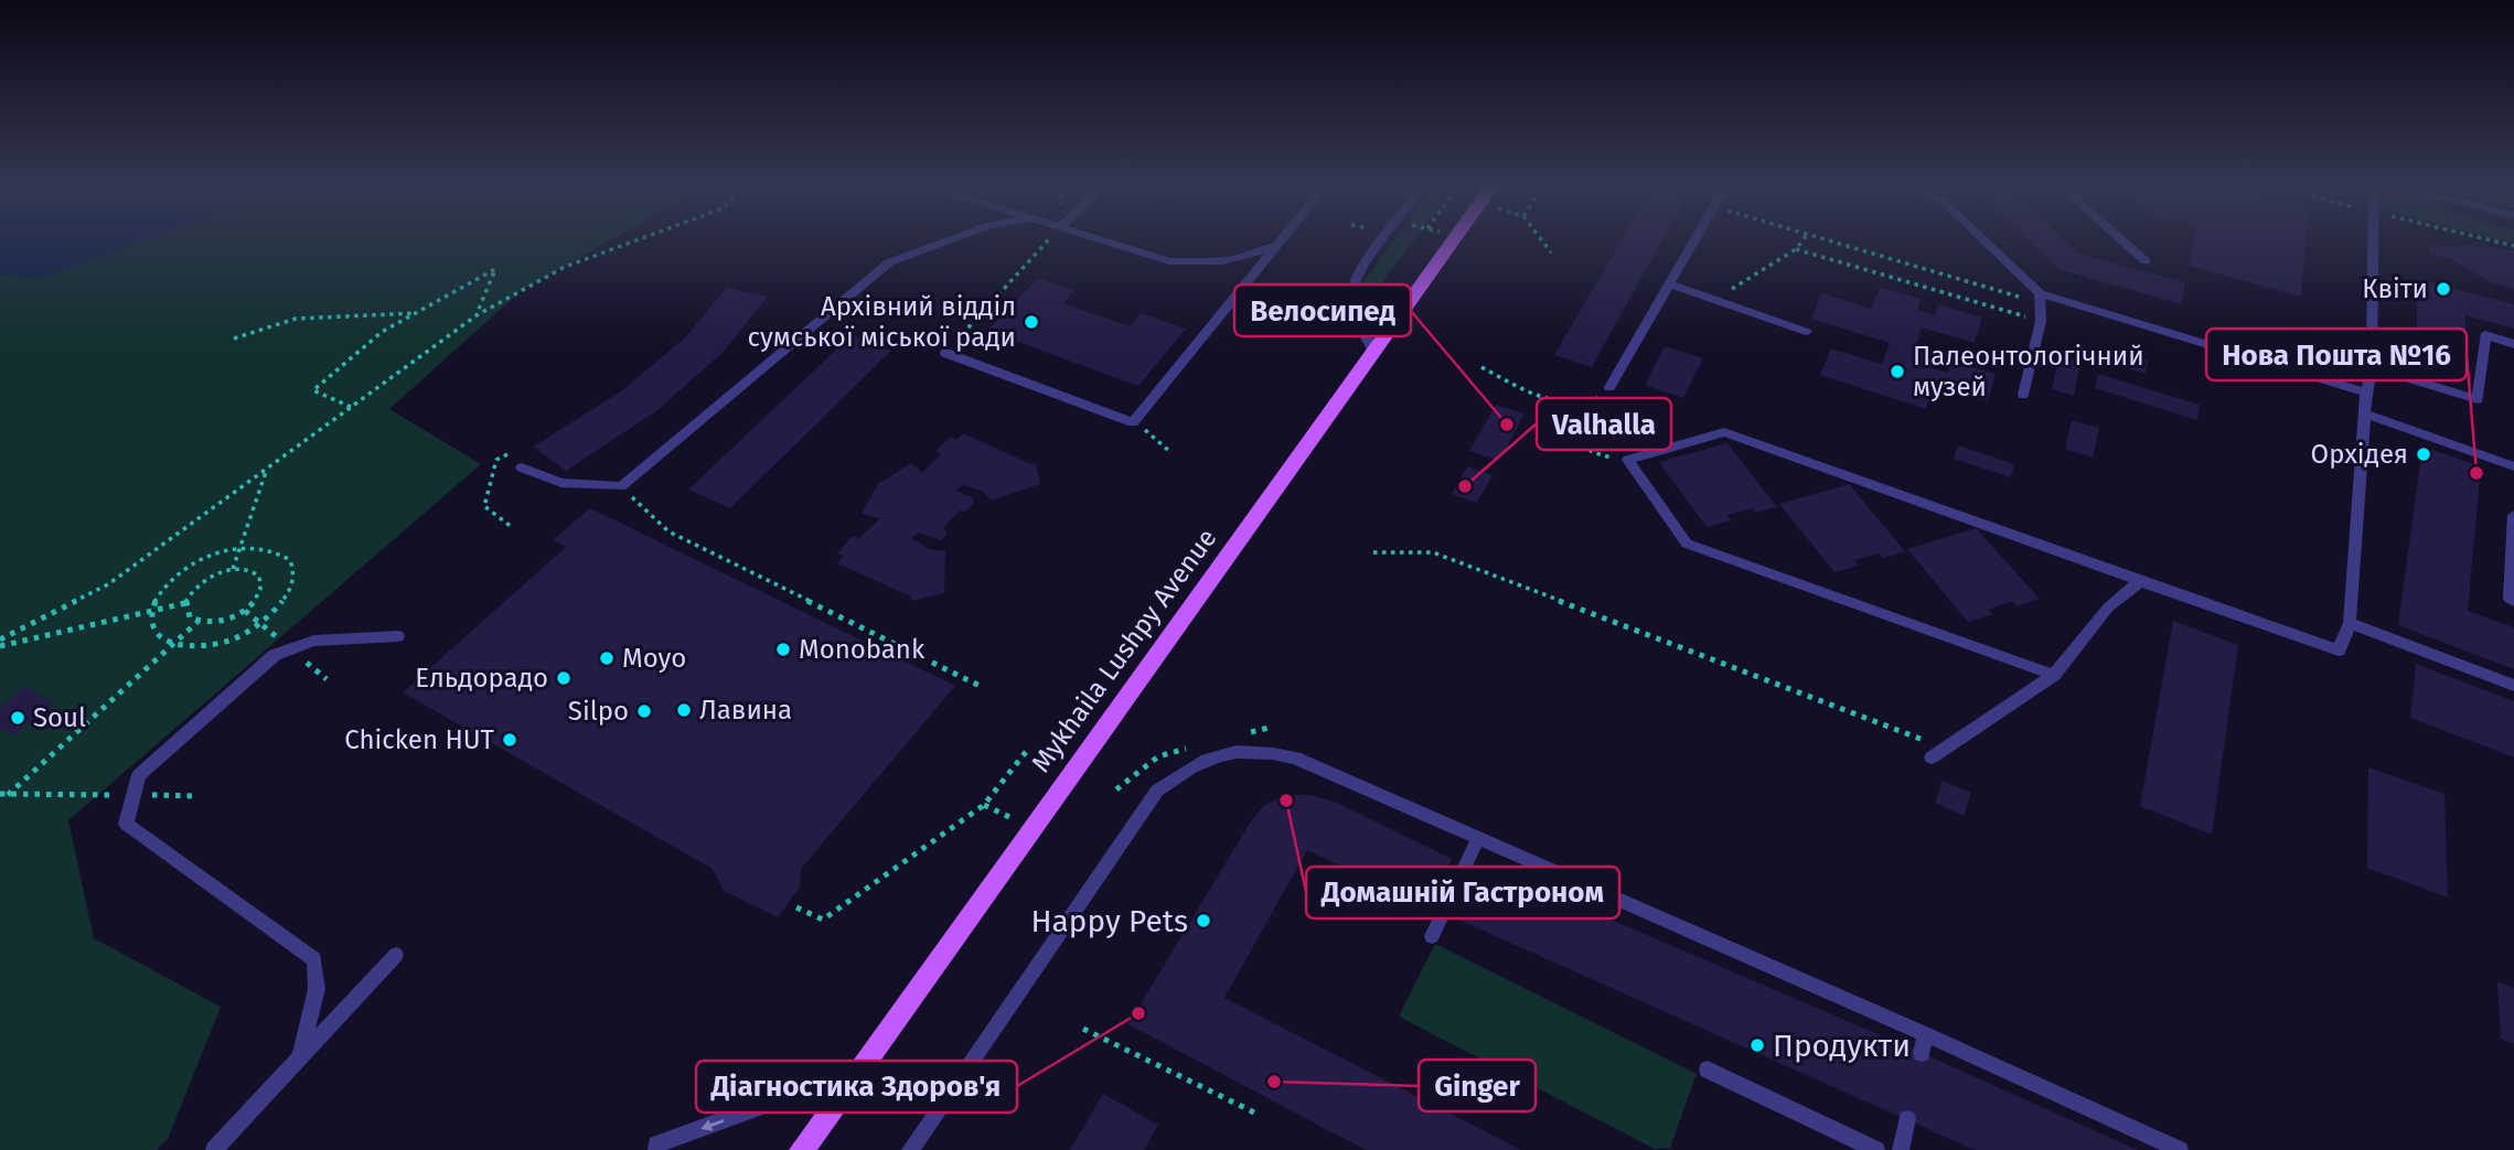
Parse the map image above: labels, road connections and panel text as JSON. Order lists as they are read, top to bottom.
{
  "streets": {
    "main road": ["Mykhaila Lushpy Avenue"]
  },
  "places": [
    "Квіти",
    "Архівний відділ сумської міської ради",
    "Палеонтологічний музей",
    "Велосипед",
    "Орхідея",
    "Нова Пошта №16",
    "Valhalla",
    "Monobank",
    "Moyo",
    "Ельдорадо",
    "Лавина",
    "Silpo",
    "Soul",
    "Chicken HUT",
    "Домашній Гастроном",
    "Happy Pets",
    "Діагностика Здоров'я",
    "Продукти",
    "Ginger"
  ]
}
